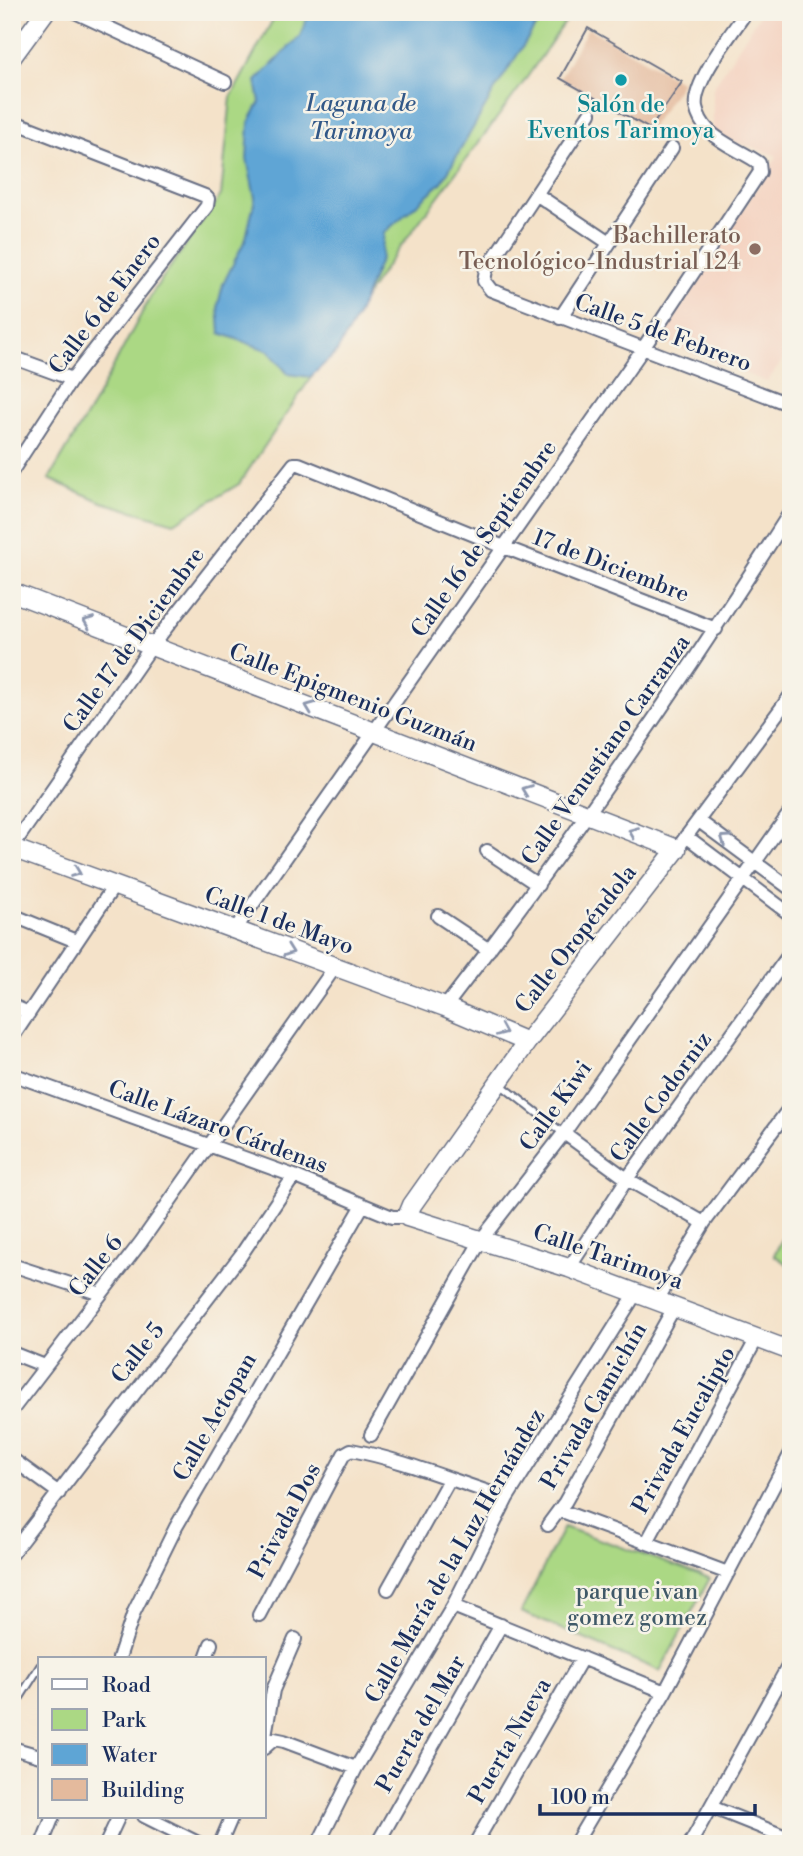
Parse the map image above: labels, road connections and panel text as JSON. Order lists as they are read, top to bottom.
{
  "streets": {
    "street": [
      "Calle 6 de Enero",
      "Calle 5 de Febrero",
      "Calle 16 de Septiembre",
      "17 de Diciembre",
      "Calle 17 de Diciembre",
      "Calle Epigmenio Guzmán",
      "Calle Venustiano Carranza",
      "Calle 1 de Mayo",
      "Calle Oropéndola",
      "Calle Codorniz",
      "Calle Kiwi",
      "Calle Lázaro Cárdenas",
      "Calle Tarimoya",
      "Calle 6",
      "Calle 5",
      "Privada Camichín",
      "Calle Actopan",
      "Privada Eucalipto",
      "Privada Dos",
      "Calle María de la Luz Hernández",
      "Puerta del Mar",
      "Puerta Nueva"
    ]
  },
  "crossings": [
    ["Calle 5 de Febrero", "Calle 16 de Septiembre"],
    ["Calle 16 de Septiembre", "17 de Diciembre"],
    ["Calle 16 de Septiembre", "Calle Epigmenio Guzmán"],
    ["Calle 16 de Septiembre", "Calle 1 de Mayo"],
    ["17 de Diciembre", "Calle 17 de Diciembre"],
    ["17 de Diciembre", "Calle Venustiano Carranza"],
    ["Calle 17 de Diciembre", "Calle Epigmenio Guzmán"],
    ["Calle 17 de Diciembre", "Calle 1 de Mayo"],
    ["Calle Epigmenio Guzmán", "Calle Venustiano Carranza"],
    ["Calle Epigmenio Guzmán", "Calle Oropéndola"],
    ["Calle Venustiano Carranza", "Calle 1 de Mayo"],
    ["Calle 1 de Mayo", "Calle Oropéndola"],
    ["Calle 1 de Mayo", "Calle 6"],
    ["Calle Oropéndola", "Calle Lázaro Cárdenas"],
    ["Calle Oropéndola", "Calle Tarimoya"],
    ["Calle Codorniz", "Calle Tarimoya"],
    ["Calle Kiwi", "Calle Tarimoya"],
    ["Calle Lázaro Cárdenas", "Calle Tarimoya"],
    ["Calle Lázaro Cárdenas", "Calle 6"],
    ["Calle Lázaro Cárdenas", "Calle 5"],
    ["Calle Lázaro Cárdenas", "Calle Actopan"],
    ["Calle Tarimoya", "Privada Camichín"],
    ["Calle Tarimoya", "Privada Eucalipto"],
    ["Calle Tarimoya", "Calle María de la Luz Hernández"]
  ],
  "one_way": ["Calle Epigmenio Guzmán"],
  "water": ["Laguna de Tarimoya"],
  "parks": ["parque ivan gomez gomez"],
  "places": ["Salón de Eventos Tarimoya", "Bachillerato Tecnológico-Industrial 124"],
  "legend": [
    "Road",
    "Park",
    "Water",
    "Building"
  ],
  "scale_bar": "100 m"
}
